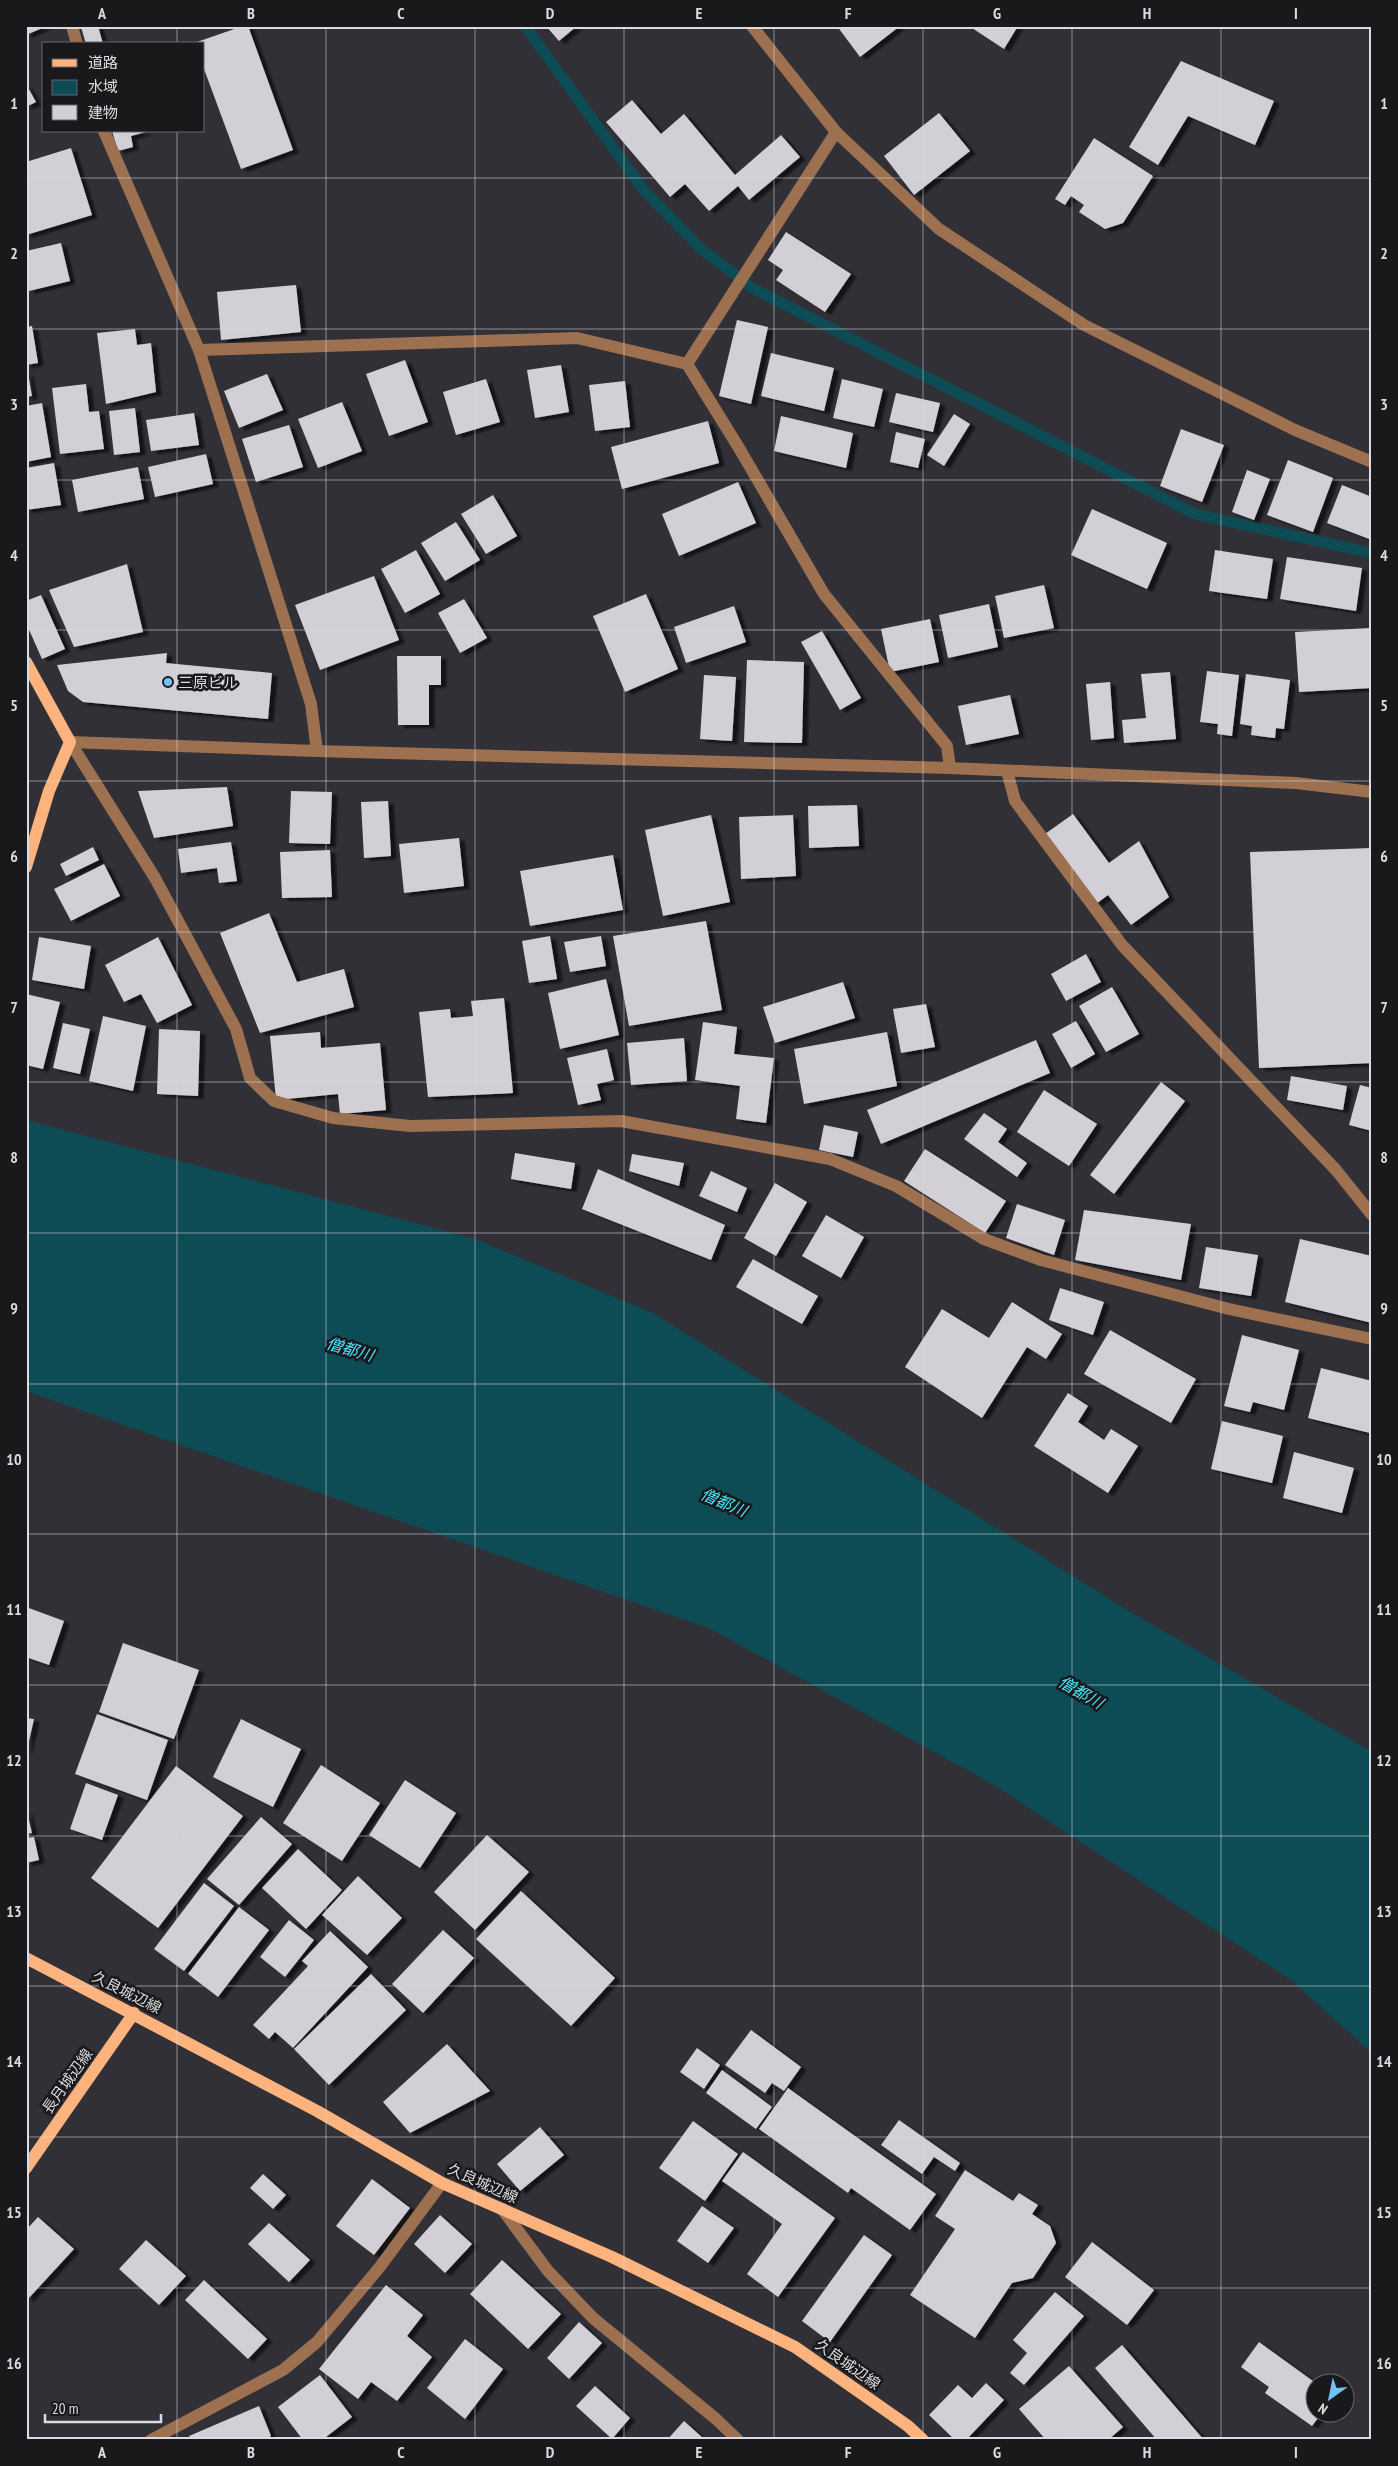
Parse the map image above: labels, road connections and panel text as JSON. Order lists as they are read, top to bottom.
{
  "streets": {
    "main road": ["久良城辺線", "長月城辺線"]
  },
  "crossings": [
    ["久良城辺線", "長月城辺線"]
  ],
  "water": ["僧都川"],
  "places": ["三原ビル"],
  "legend": ["道路", "水域", "建物"],
  "scale_bar": "20 m",
  "north": "bottom left",
  "grid": {
    "columns": [
      "A",
      "B",
      "C",
      "D",
      "E",
      "F",
      "G",
      "H",
      "I"
    ],
    "rows": [
      "1",
      "2",
      "3",
      "4",
      "5",
      "6",
      "7",
      "8",
      "9",
      "10",
      "11",
      "12",
      "13",
      "14",
      "15",
      "16"
    ]
  }
}
